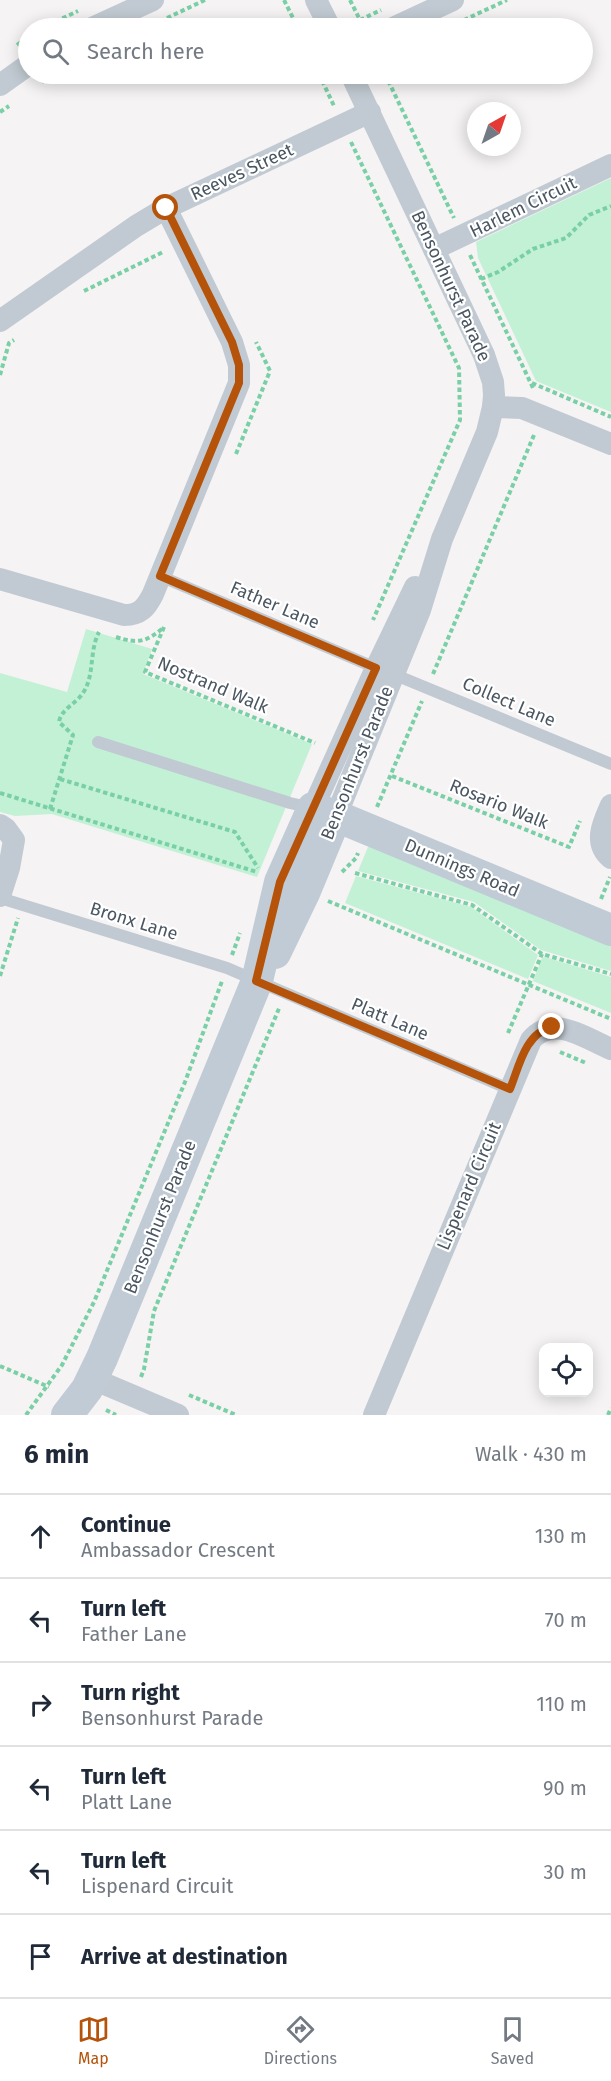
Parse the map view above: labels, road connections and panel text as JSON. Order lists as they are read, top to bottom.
{
  "streets": {
    "street": [
      "Reeves Street",
      "Harlem Circuit",
      "Bensonhurst Parade",
      "Dunnings Road",
      "Lispenard Circuit"
    ],
    "lane": [
      "Father Lane",
      "Collect Lane",
      "Bronx Lane",
      "Platt Lane"
    ],
    "path": ["Nostrand Walk", "Rosario Walk"]
  },
  "crossings": [
    ["Reeves Street", "Bensonhurst Parade"],
    ["Harlem Circuit", "Bensonhurst Parade"],
    ["Bensonhurst Parade", "Father Lane"],
    ["Bensonhurst Parade", "Collect Lane"],
    ["Bensonhurst Parade", "Dunnings Road"],
    ["Bensonhurst Parade", "Bronx Lane"],
    ["Bensonhurst Parade", "Platt Lane"],
    ["Father Lane", "Collect Lane"],
    ["Bronx Lane", "Platt Lane"],
    ["Platt Lane", "Lispenard Circuit"]
  ],
  "north": "top right",
  "page": {
    "search": "Search here",
    "heading": ["6 min", "Walk · 430 m"],
    "list": [
      ["Continue", "Ambassador Crescent", "130 m"],
      ["Turn left", "Father Lane", "70 m"],
      ["Turn right", "Bensonhurst Parade", "110 m"],
      ["Turn left", "Platt Lane", "90 m"],
      ["Turn left", "Lispenard Circuit", "30 m"],
      "Arrive at destination"
    ],
    "nav": ["Map", "Directions", "Saved"]
  }
}
